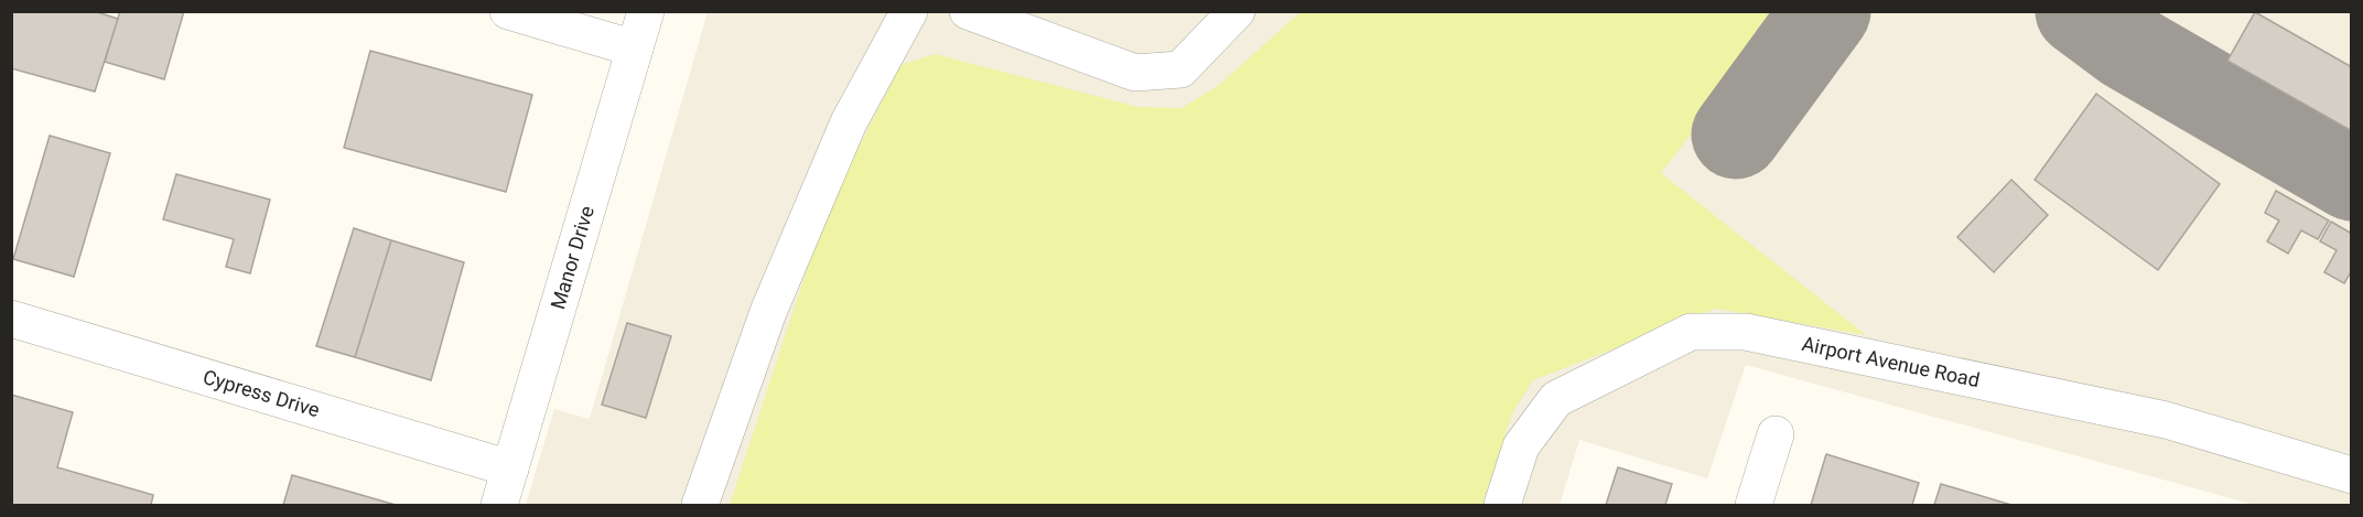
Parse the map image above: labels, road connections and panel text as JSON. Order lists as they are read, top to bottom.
{
  "streets": {
    "street": ["Manor Drive", "Airport Avenue Road", "Cypress Drive"]
  },
  "crossings": [
    ["Manor Drive", "Cypress Drive"]
  ]
}
